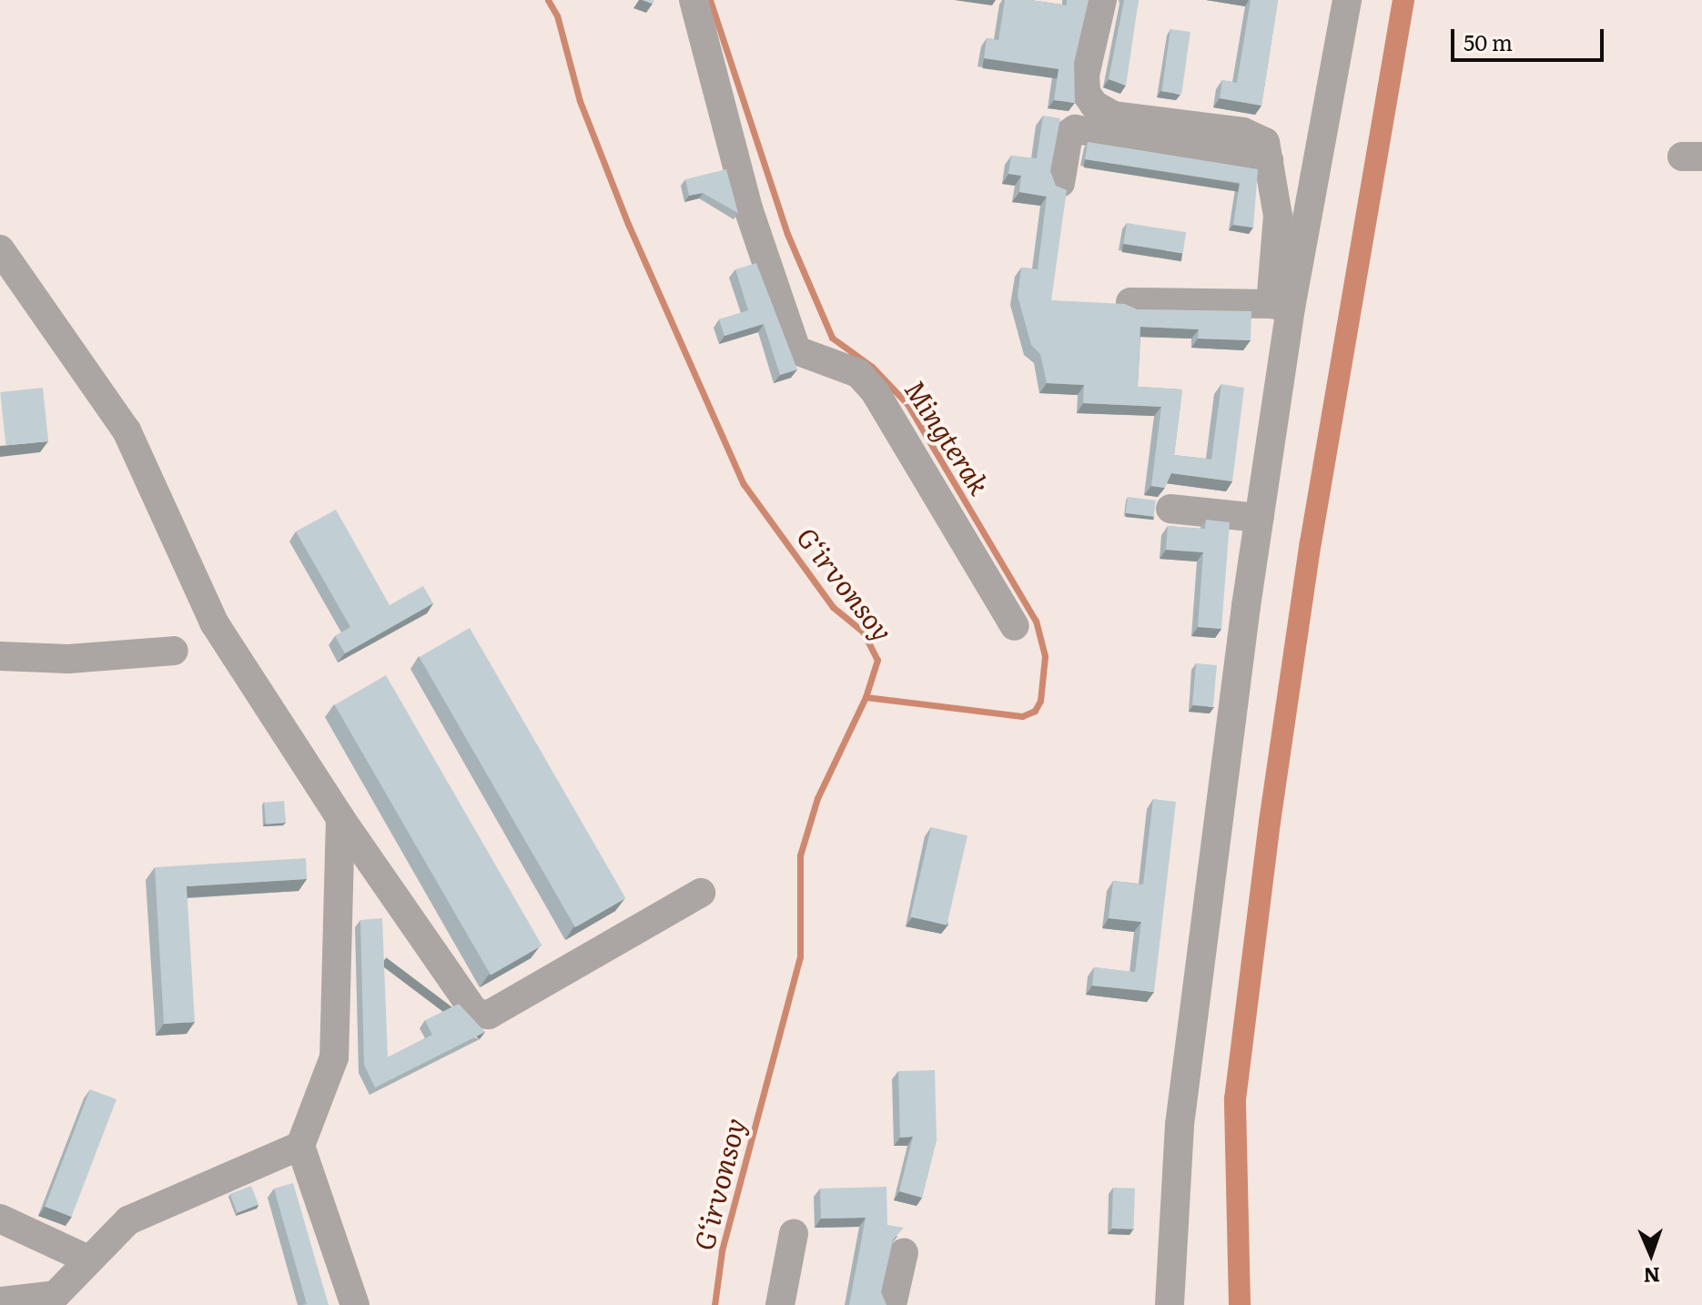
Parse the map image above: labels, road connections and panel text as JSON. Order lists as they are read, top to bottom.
{
  "water": ["Mingterak", "G‘irvonsoy"],
  "scale_bar": "50 m",
  "north": "bottom"
}
